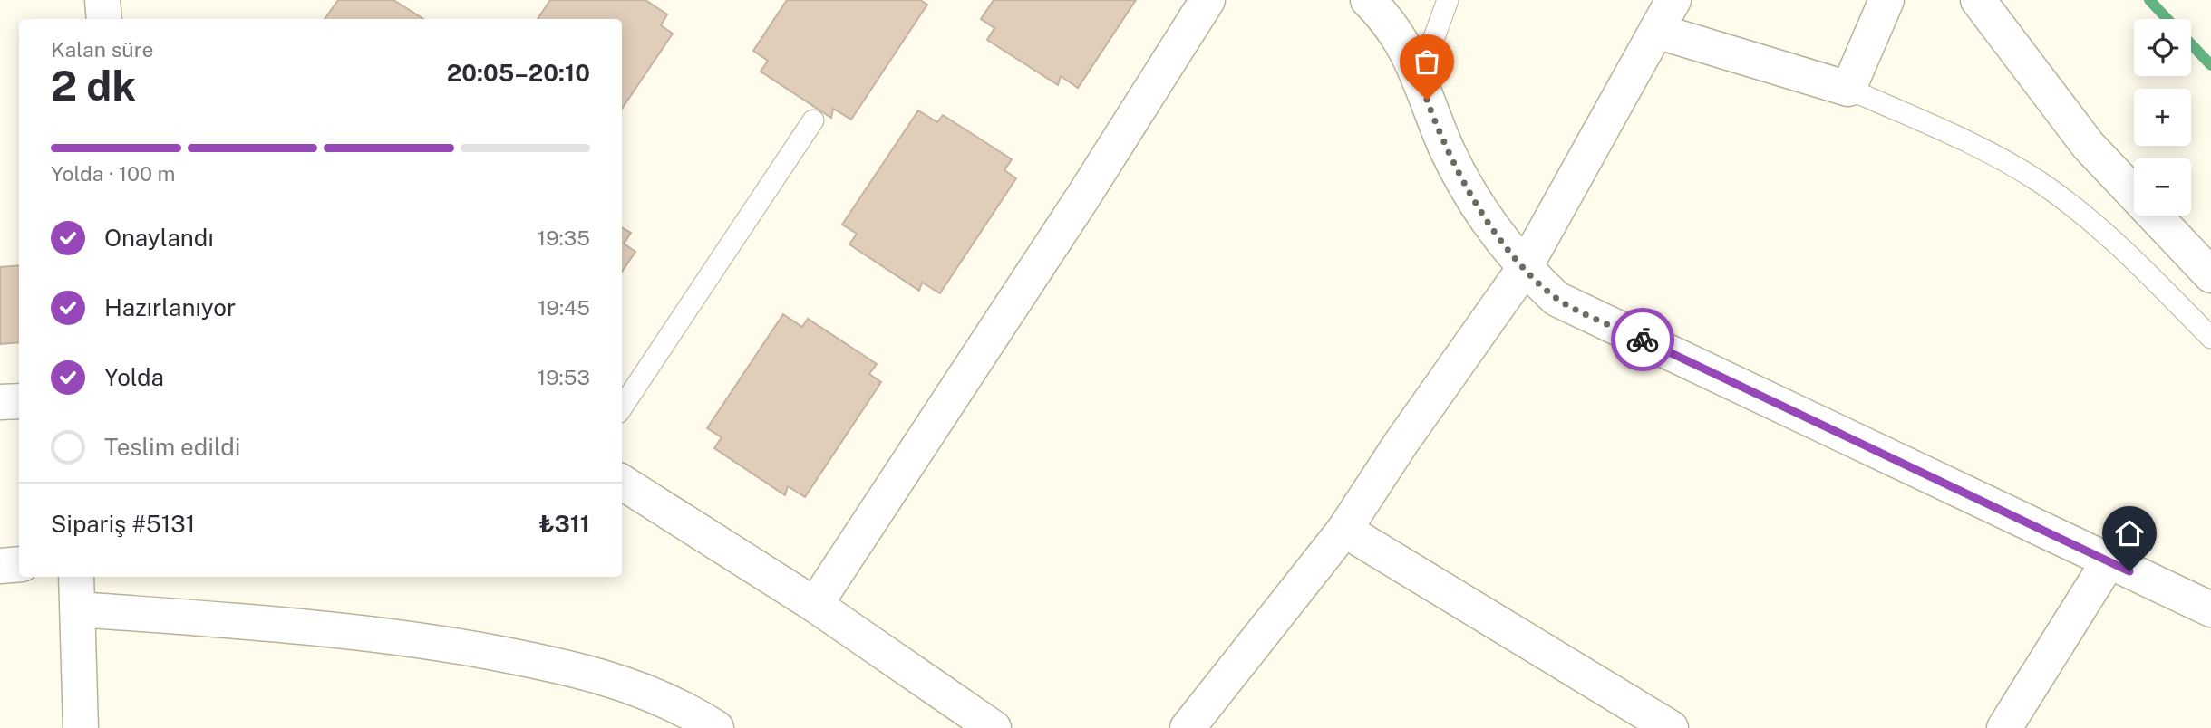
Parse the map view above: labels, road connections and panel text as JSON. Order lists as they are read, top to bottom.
{
  "page": {
    "map_buttons": ["+", "−"],
    "heading": ["2 dk", "Kalan süre", "20:05–20:10"],
    "panel": ["Sipariş #5131", "₺311"],
    "bar": "Yolda · 100 m",
    "list": [
      ["Onaylandı", "19:35"],
      ["Hazırlanıyor", "19:45"],
      ["Yolda", "19:53"],
      "Teslim edildi"
    ]
  }
}
